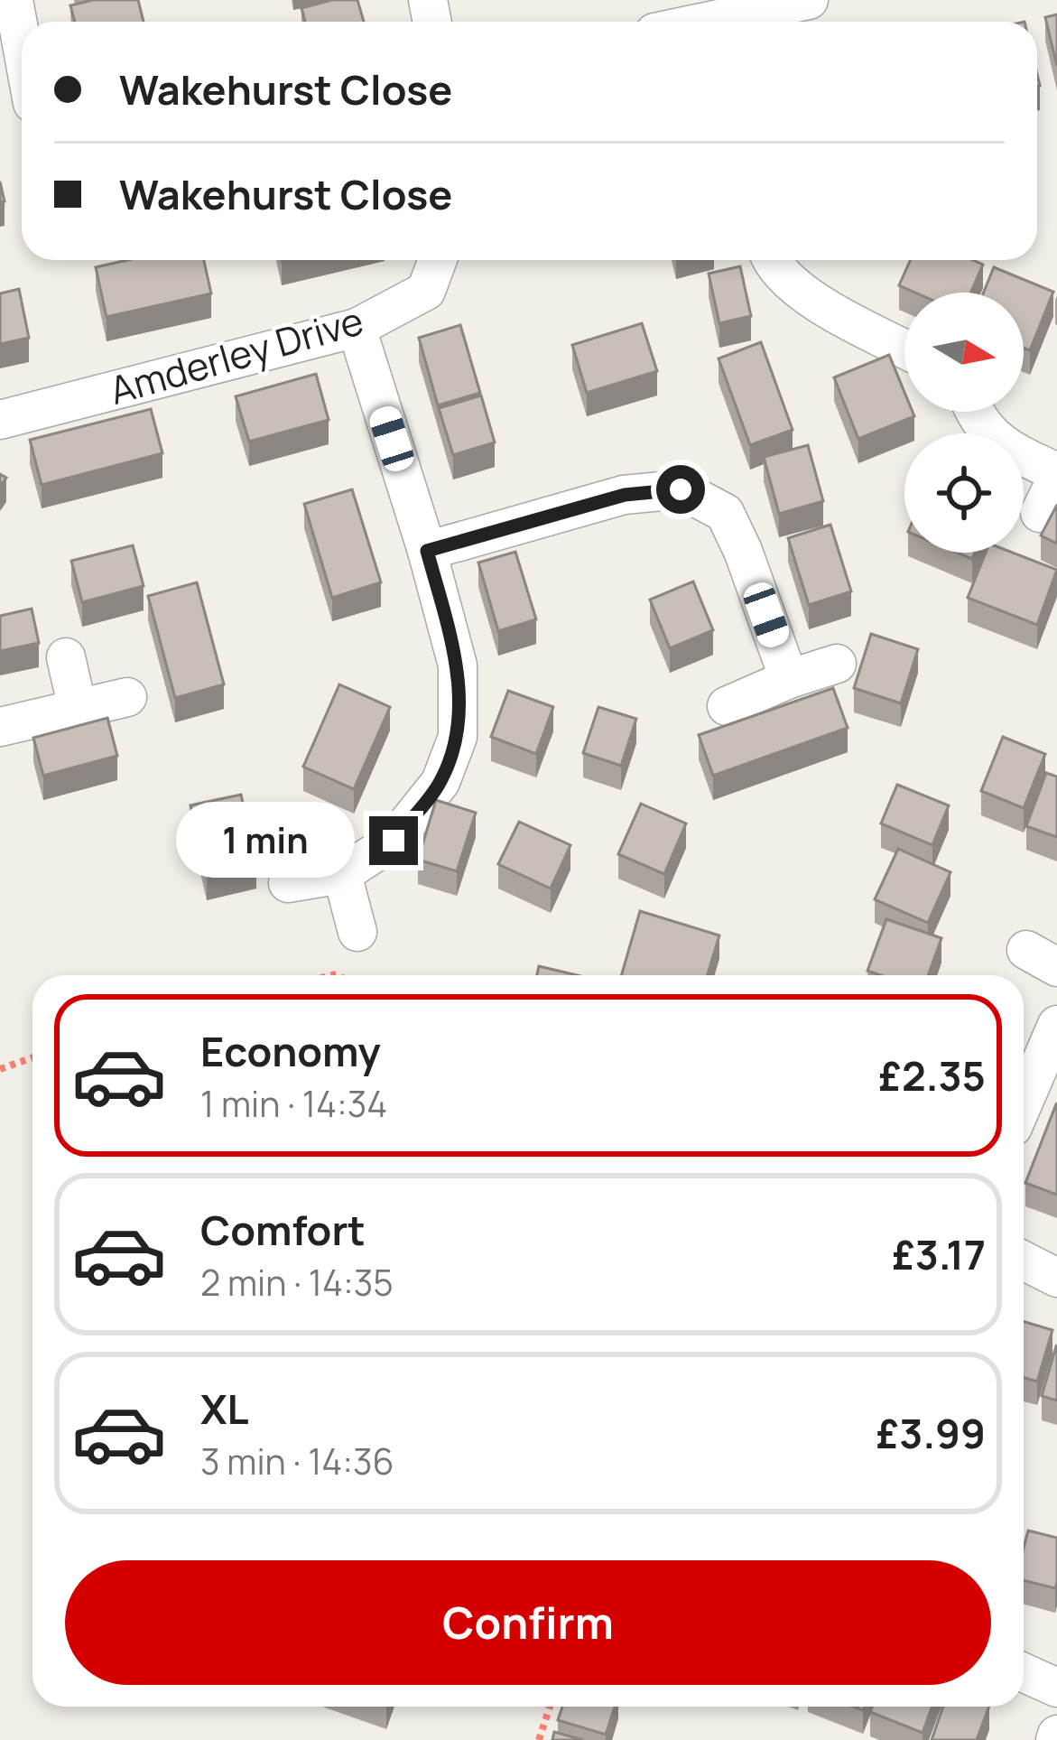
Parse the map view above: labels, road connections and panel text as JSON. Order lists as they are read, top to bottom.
{
  "streets": {
    "street": ["Amderley Drive"]
  },
  "north": "right",
  "page": {
    "banner": ["Wakehurst Close", "Wakehurst Close"],
    "bubble": "1 min",
    "list": [
      {
        "name": "Economy",
        "note": "1 min · 14:34",
        "value": "£2.35"
      },
      {
        "name": "Comfort",
        "note": "2 min · 14:35",
        "value": "£3.17"
      },
      {
        "name": "XL",
        "note": "3 min · 14:36",
        "value": "£3.99"
      }
    ],
    "buttons": "Confirm"
  }
}
